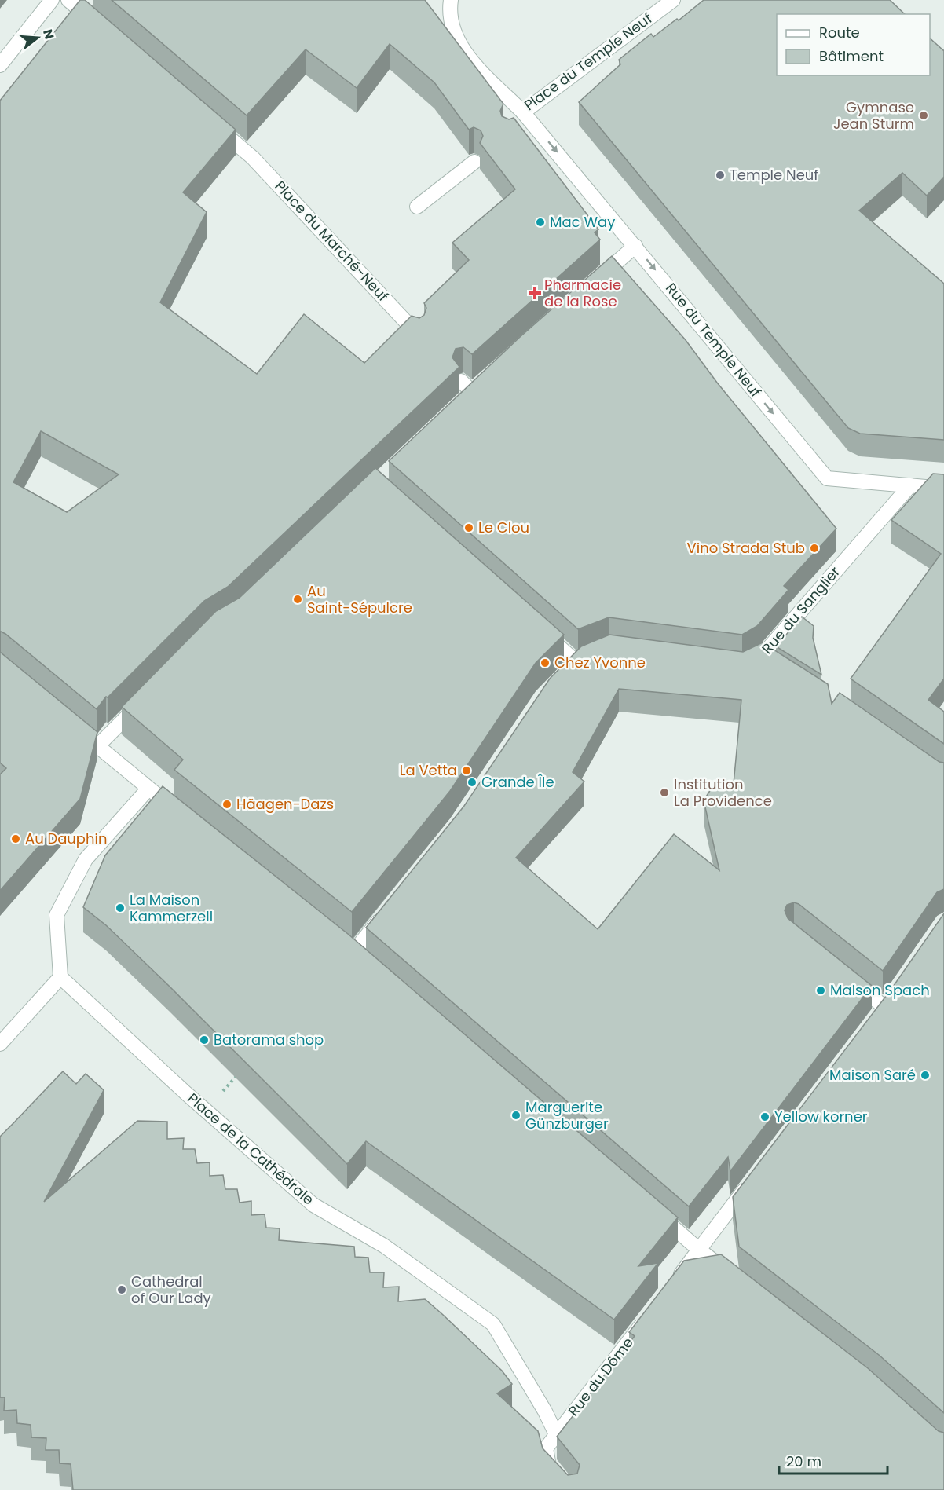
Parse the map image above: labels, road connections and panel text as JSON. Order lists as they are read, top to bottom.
{
  "streets": {
    "street": [
      "Place du Temple Neuf",
      "Place du Marché-Neuf",
      "Rue du Temple Neuf",
      "Rue du Sanglier",
      "Place de la Cathédrale",
      "Rue du Dôme"
    ]
  },
  "crossings": [
    ["Place du Temple Neuf", "Rue du Temple Neuf"],
    ["Rue du Temple Neuf", "Rue du Sanglier"],
    ["Place de la Cathédrale", "Rue du Dôme"]
  ],
  "one_way": ["Rue du Temple Neuf"],
  "places": {
    "other": [
      "Gymnase Jean Sturm",
      "Temple Neuf",
      "Mac Way",
      "Le Clou",
      "Vino Strada Stub",
      "Au Saint-Sépulcre",
      "Chez Yvonne",
      "La Vetta",
      "Grande Île",
      "Institution La Providence",
      "Häagen-Dazs",
      "Au Dauphin",
      "La Maison Kammerzell",
      "Maison Spach",
      "Batorama shop",
      "Maison Saré",
      "Marguerite Günzburger",
      "Yellow korner",
      "Cathedral of Our Lady"
    ],
    "health": ["Pharmacie de la Rose"]
  },
  "legend": ["Route", "Bâtiment"],
  "scale_bar": "20 m",
  "north": "right"
}
